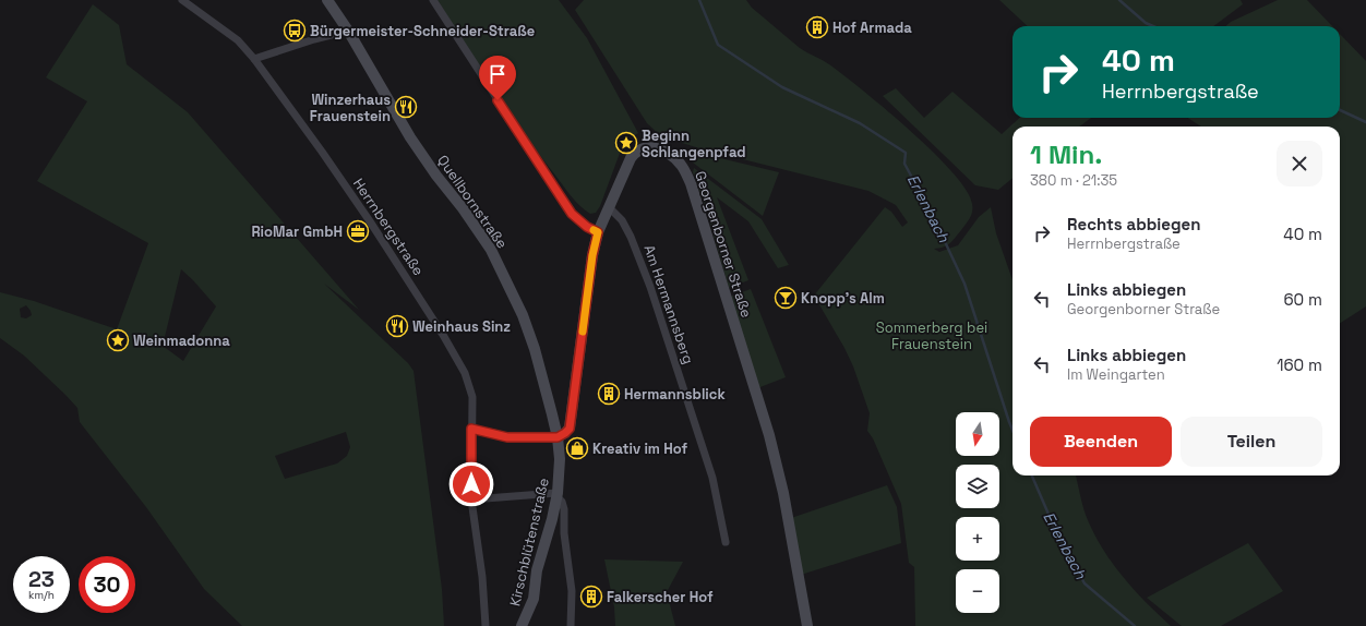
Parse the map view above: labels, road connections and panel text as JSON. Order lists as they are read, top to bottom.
{
  "streets": {
    "main road": ["Quellbornstraße", "Georgenborner Straße", "Kirschblütenstraße"],
    "street": ["Herrnbergstraße", "Am Hermannsberg"]
  },
  "crossings": [
    ["Quellbornstraße", "Georgenborner Straße"],
    ["Quellbornstraße", "Kirschblütenstraße"],
    ["Georgenborner Straße", "Am Hermannsberg"],
    ["Georgenborner Straße", "Kirschblütenstraße"]
  ],
  "water": ["Erlenbach"],
  "parks": ["Sommerberg bei Frauenstein"],
  "places": {
    "building": ["Hof Armada", "Hermannsblick", "Falkerscher Hof"],
    "bus stop": ["Bürgermeister-Schneider-Straße"],
    "restaurant": ["Winzerhaus Frauenstein", "Weinhaus Sinz"],
    "place": ["Beginn Schlangenpfad", "Weinmadonna"],
    "office": ["RioMar GmbH"],
    "bar": ["Knopp's Alm"],
    "shop": ["Kreativ im Hof"]
  },
  "north": "bottom",
  "page": {
    "turn": ["40 m", "Herrnbergstraße"],
    "heading": ["1 Min.", "380 m · 21:35"],
    "list": [
      {
        "name": "Rechts abbiegen",
        "note": "Herrnbergstraße",
        "value": "40 m"
      },
      {
        "name": "Links abbiegen",
        "note": "Georgenborner Straße",
        "value": "60 m"
      },
      {
        "name": "Links abbiegen",
        "note": "Im Weingarten",
        "value": "160 m"
      }
    ],
    "buttons": ["Beenden", "Teilen"],
    "map_buttons": ["+", "−"],
    "speed": "23 km/h",
    "limit": "30"
  }
}
